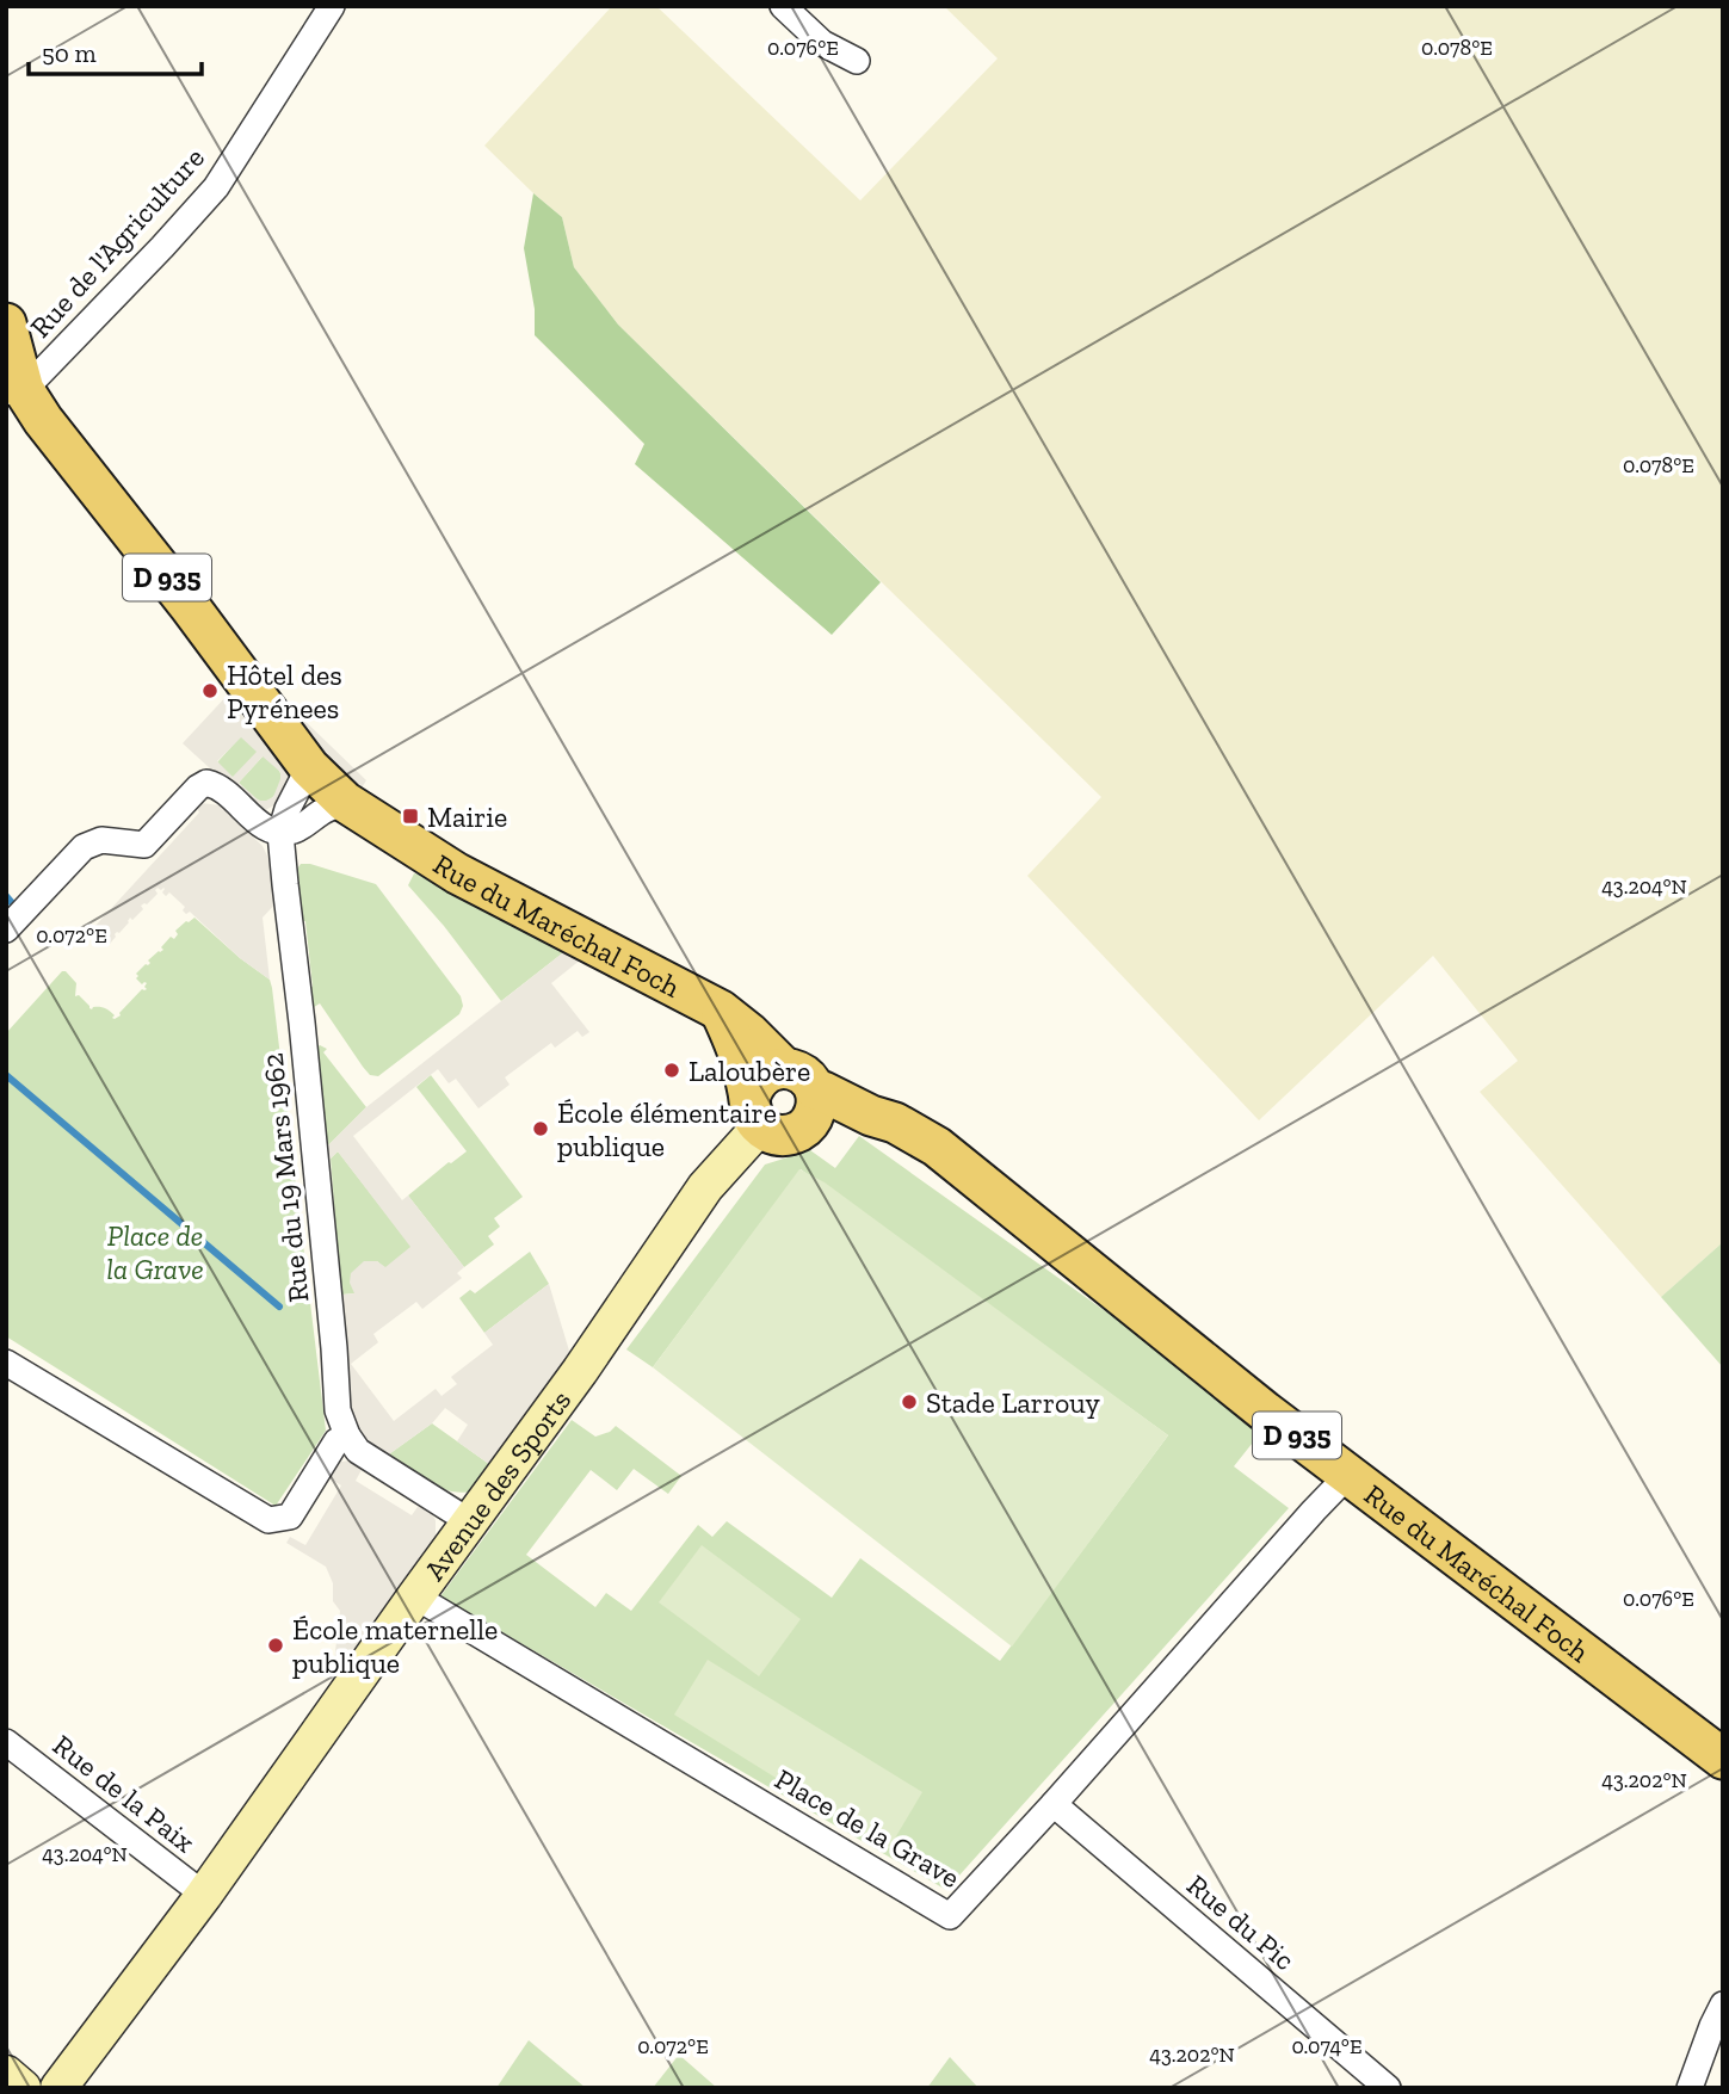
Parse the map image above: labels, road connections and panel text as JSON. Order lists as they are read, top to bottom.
{
  "streets": {
    "main road": ["D 935", "Rue du Maréchal Foch", "Avenue des Sports"],
    "street": [
      "Rue de l'Agriculture",
      "Rue du 19 Mars 1962",
      "Rue de la Paix",
      "Place de la Grave",
      "Rue du Pic"
    ]
  },
  "crossings": [
    ["Rue de l'Agriculture", "Rue du Maréchal Foch"],
    ["Rue du Maréchal Foch", "Rue du 19 Mars 1962"],
    ["Rue du Maréchal Foch", "Avenue des Sports"],
    ["Rue du Maréchal Foch", "Place de la Grave"],
    ["Avenue des Sports", "Rue de la Paix"],
    ["Avenue des Sports", "Place de la Grave"],
    ["Place de la Grave", "Rue du Pic"]
  ],
  "parks": ["Place de la Grave"],
  "places": {
    "other": [
      "Hôtel des Pyrénees",
      "Laloubère",
      "École élémentaire publique",
      "Stade Larrouy",
      "École maternelle publique"
    ],
    "transit": ["Mairie"]
  },
  "scale_bar": "50 m",
  "coordinates": [
    "0.076°E",
    "0.078°E",
    "43.204°N",
    "0.072°E",
    "43.202°N",
    "0.074°E"
  ]
}
